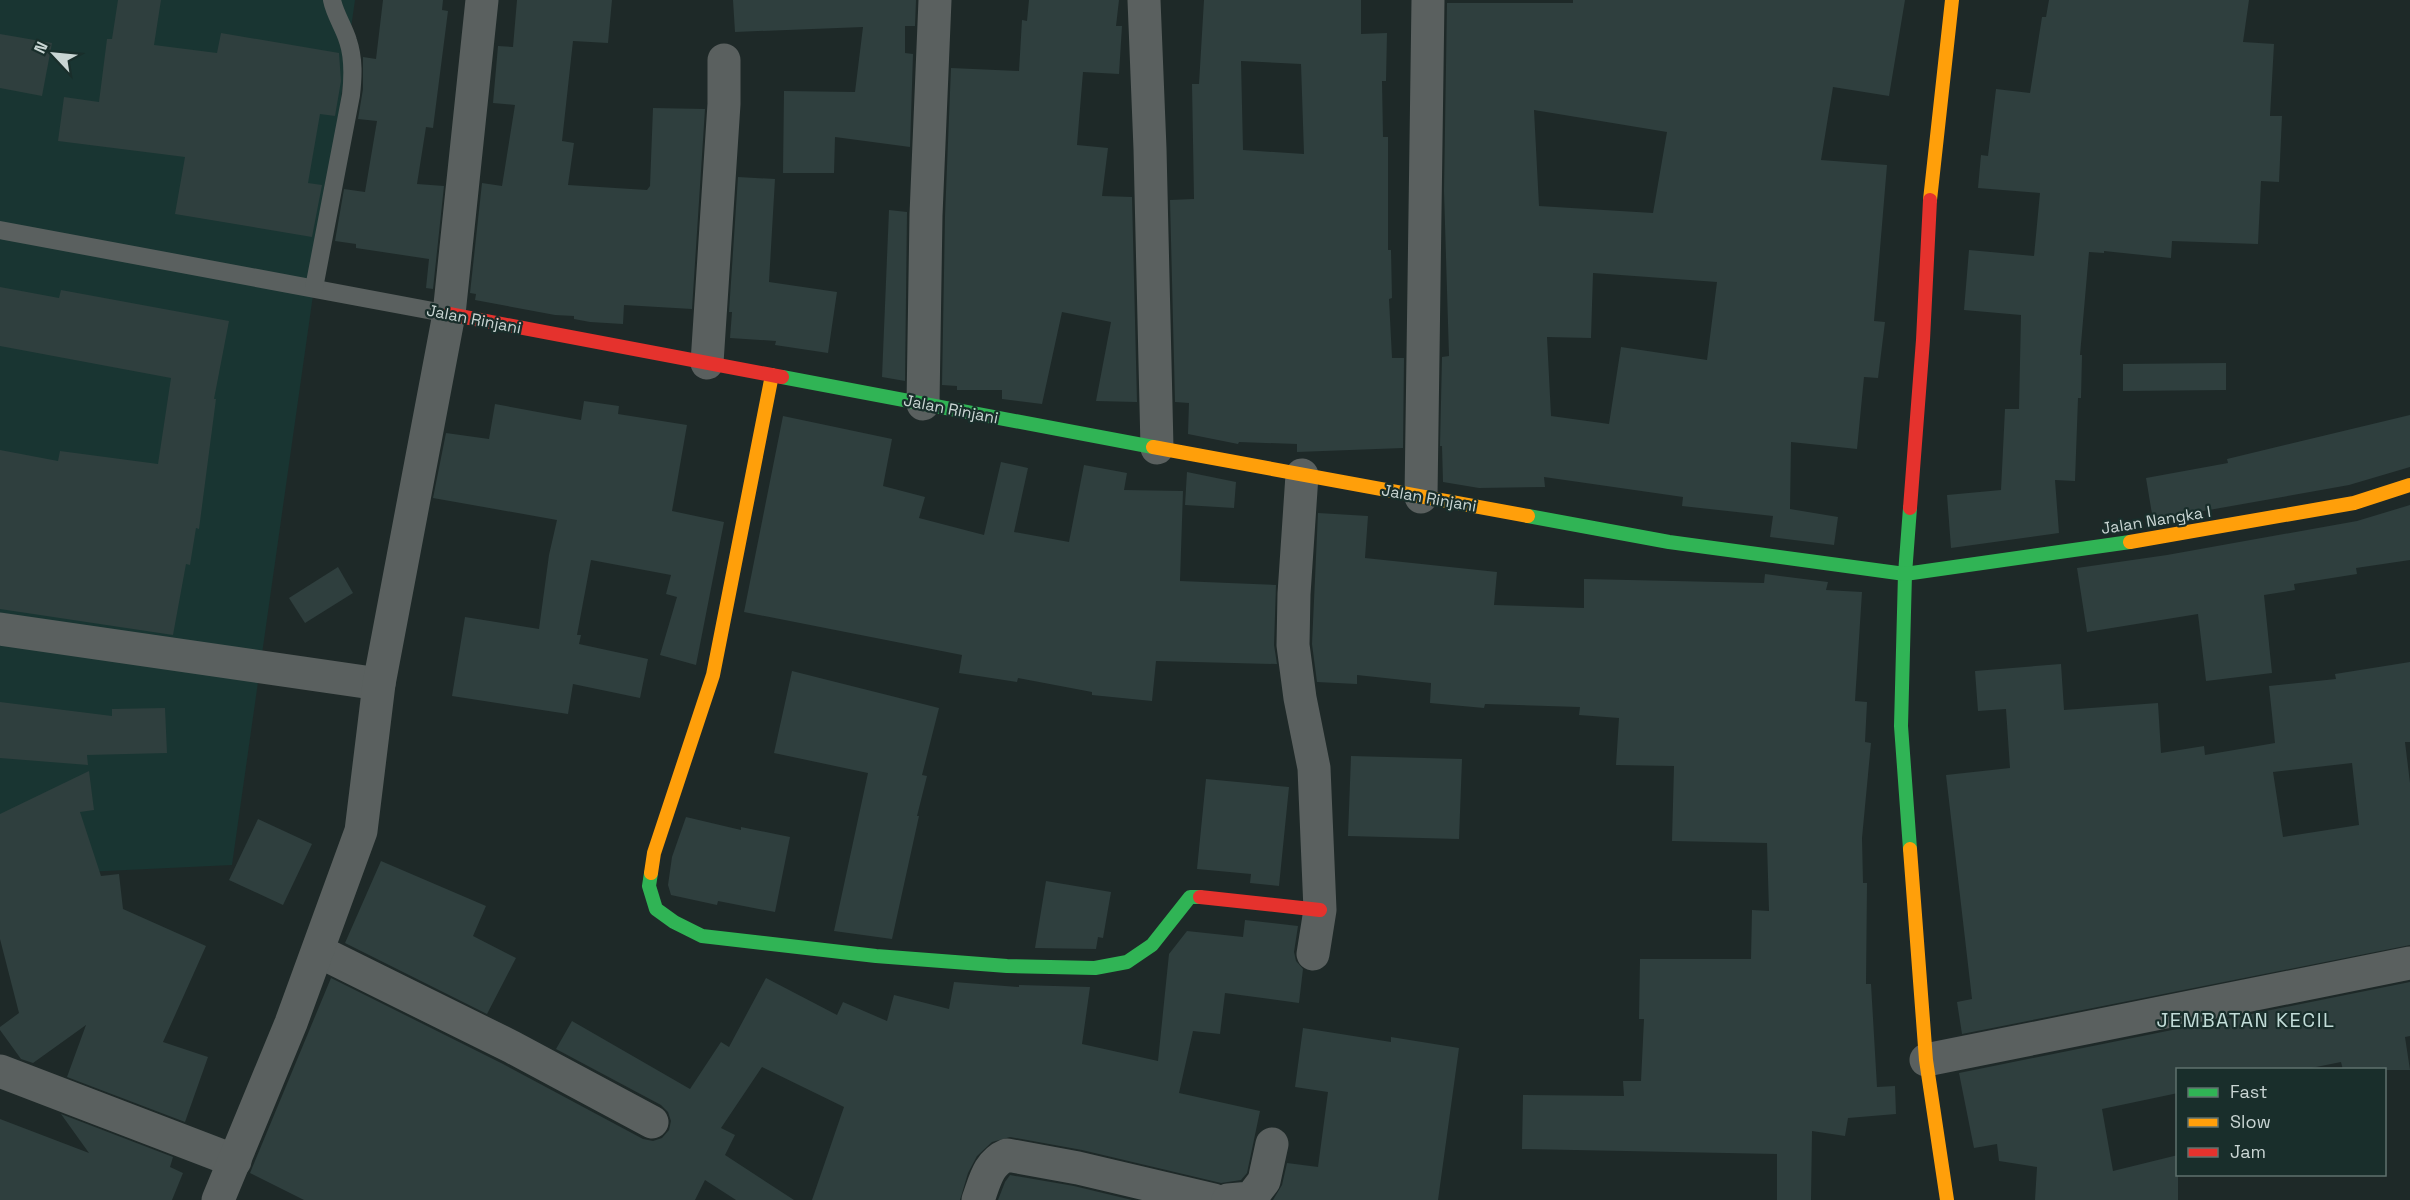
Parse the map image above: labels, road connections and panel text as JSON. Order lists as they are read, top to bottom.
{
  "streets": {
    "street": ["Jalan Rinjani", "Jalan Nangka I"]
  },
  "crossings": [
    ["Jalan Rinjani", "Jalan Nangka I"]
  ],
  "districts": ["JEMBATAN KECIL"],
  "legend": ["Fast", "Slow", "Jam"],
  "north": "top left"
}
